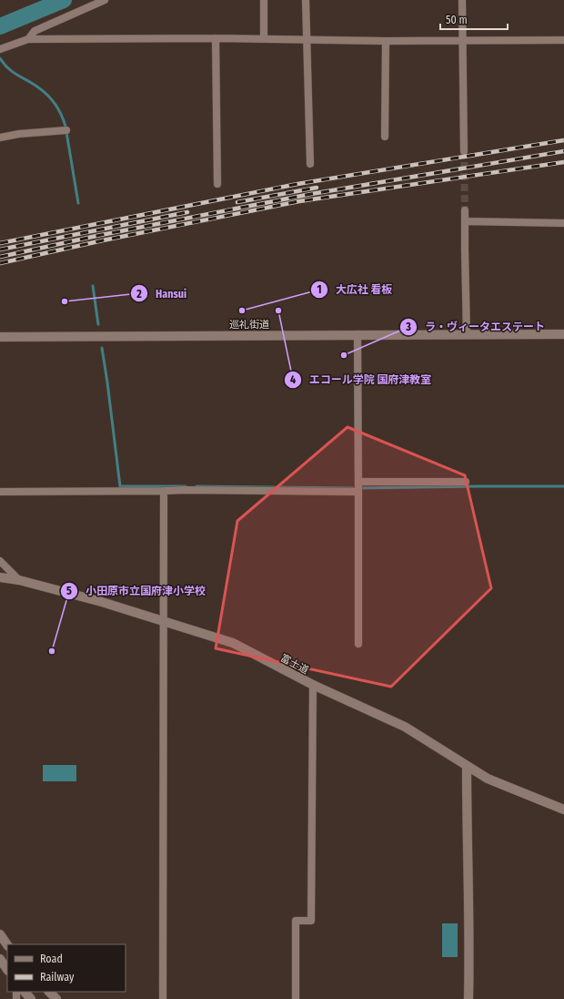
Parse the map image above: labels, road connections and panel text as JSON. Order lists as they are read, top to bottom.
{
  "streets": {
    "street": ["巡礼街道", "富士道"]
  },
  "places": [
    "Hansui",
    "大広社 看板",
    "エコール学院 国府津教室",
    "ラ・ヴィータエステート",
    "小田原市立国府津小学校"
  ],
  "legend": ["Road", "Railway"],
  "scale_bar": "50 m"
}
